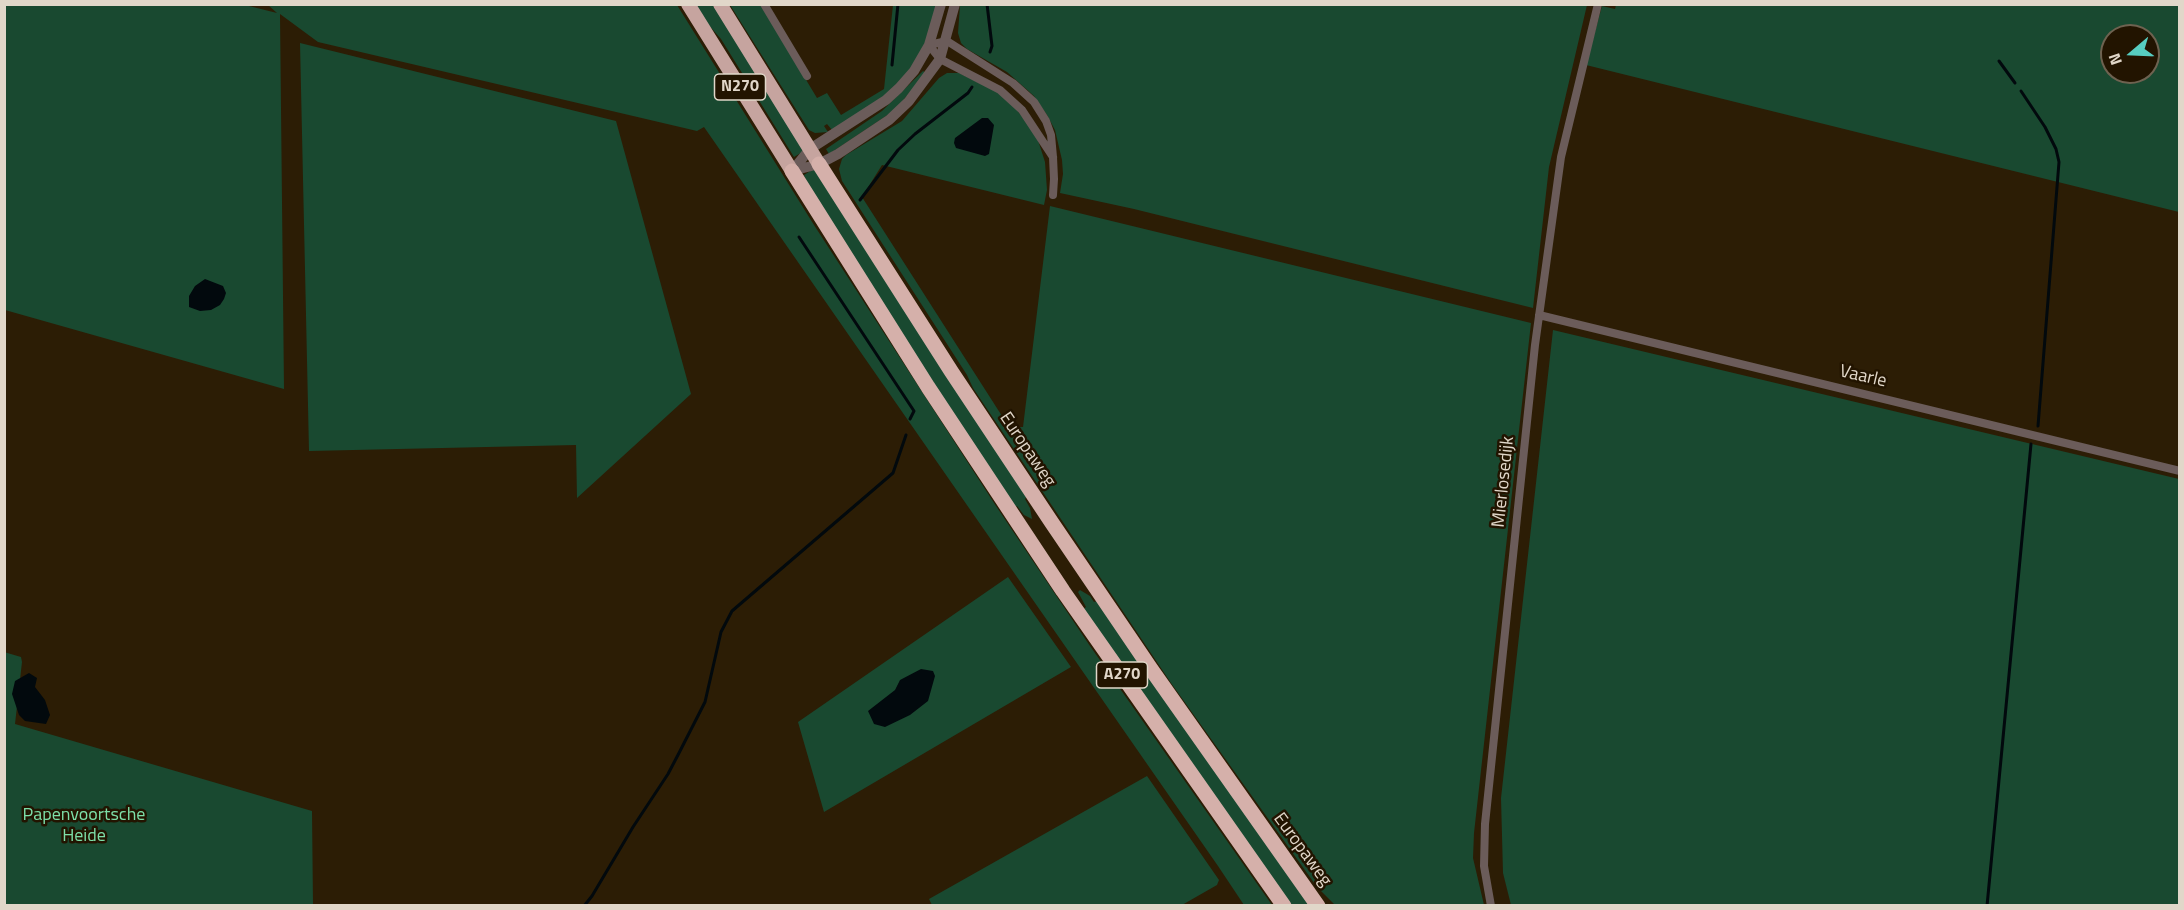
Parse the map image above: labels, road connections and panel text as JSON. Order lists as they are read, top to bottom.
{
  "streets": {
    "highway": ["N270", "Europaweg", "A270"],
    "street": ["Vaarle", "Mierlosedijk"]
  },
  "crossings": [
    ["N270", "A270"],
    ["Vaarle", "Mierlosedijk"],
    ["Europaweg", "A270"]
  ],
  "parks": ["Papenvoortsche Heide"],
  "north": "left"
}
